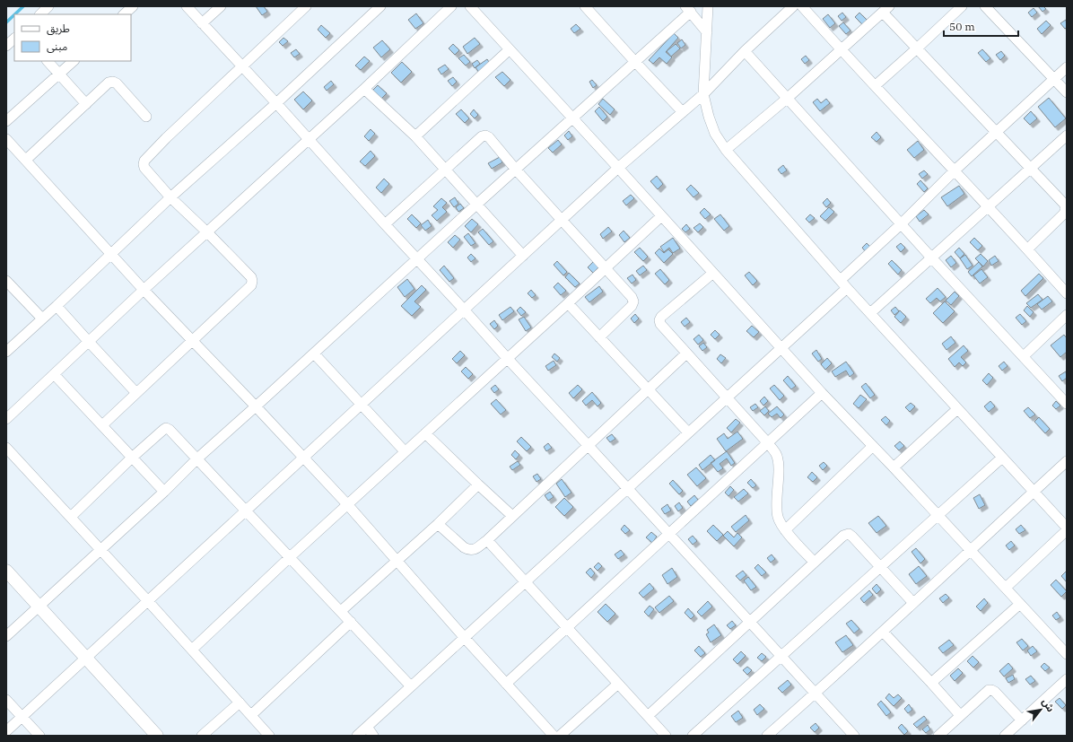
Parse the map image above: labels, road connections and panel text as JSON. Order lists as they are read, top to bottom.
{
  "legend": ["طريق", "مبنى"],
  "scale_bar": "50 m",
  "north": "top right"
}
